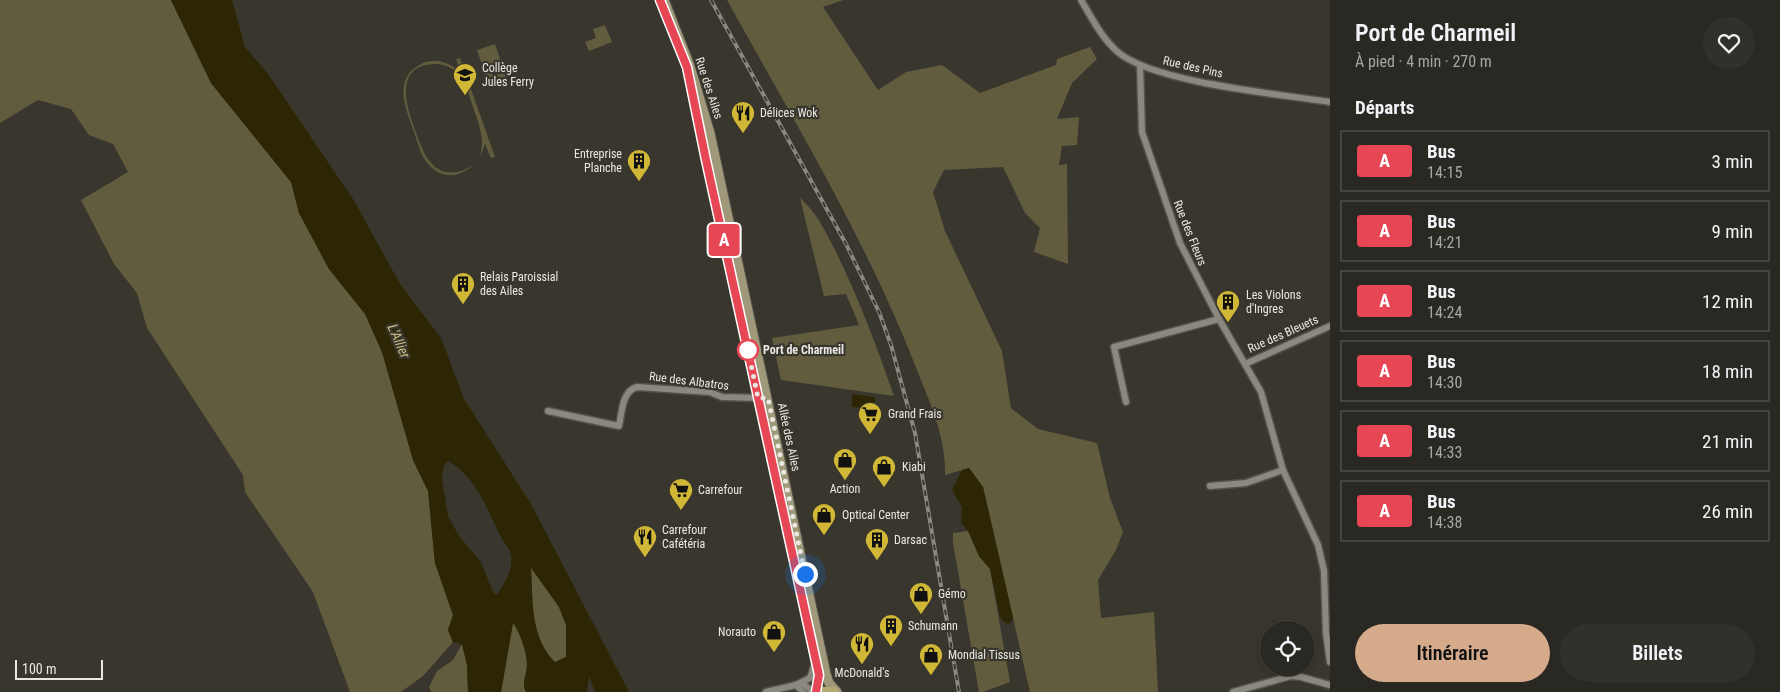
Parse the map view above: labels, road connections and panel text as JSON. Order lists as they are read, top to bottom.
{
  "streets": {
    "main road": ["Rue des Ailes", "Allée des Ailes"],
    "street": [
      "Rue des Pins",
      "Rue des Fleurs",
      "Rue des Bleuets",
      "Rue des Albatros"
    ]
  },
  "crossings": [
    ["Rue des Pins", "Rue des Fleurs"],
    ["Rue des Ailes", "Allée des Ailes"],
    ["Rue des Fleurs", "Rue des Bleuets"],
    ["Rue des Albatros", "Allée des Ailes"]
  ],
  "water": ["L'Allier"],
  "places": {
    "school or university": ["Collège Jules Ferry"],
    "restaurant": ["Délices Wok", "Carrefour Cafétéria", "McDonald's"],
    "building": [
      "Entreprise Planche",
      "Relais Paroissial des Ailes",
      "Les Violons d'Ingres",
      "Darsac",
      "Schumann"
    ],
    "other": ["Port de Charmeil"],
    "supermarket": ["Grand Frais", "Carrefour"],
    "shop": [
      "Action",
      "Kiabi",
      "Optical Center",
      "Gémo",
      "Norauto",
      "Mondial Tissus"
    ]
  },
  "lines": ["bus line A"],
  "scale_bar": "100 m",
  "page": {
    "on_map": "A",
    "heading": [
      ["Port de Charmeil", "À pied · 4 min · 270 m"],
      "Départs"
    ],
    "list": [
      {
        "mark": "A",
        "name": "Bus",
        "note": "14:15",
        "value": "3 min"
      },
      {
        "mark": "A",
        "name": "Bus",
        "note": "14:21",
        "value": "9 min"
      },
      {
        "mark": "A",
        "name": "Bus",
        "note": "14:24",
        "value": "12 min"
      },
      {
        "mark": "A",
        "name": "Bus",
        "note": "14:30",
        "value": "18 min"
      },
      {
        "mark": "A",
        "name": "Bus",
        "note": "14:33",
        "value": "21 min"
      },
      {
        "mark": "A",
        "name": "Bus",
        "note": "14:38",
        "value": "26 min"
      }
    ],
    "buttons": ["Itinéraire", "Billets"],
    "scale": "100 m"
  }
}
